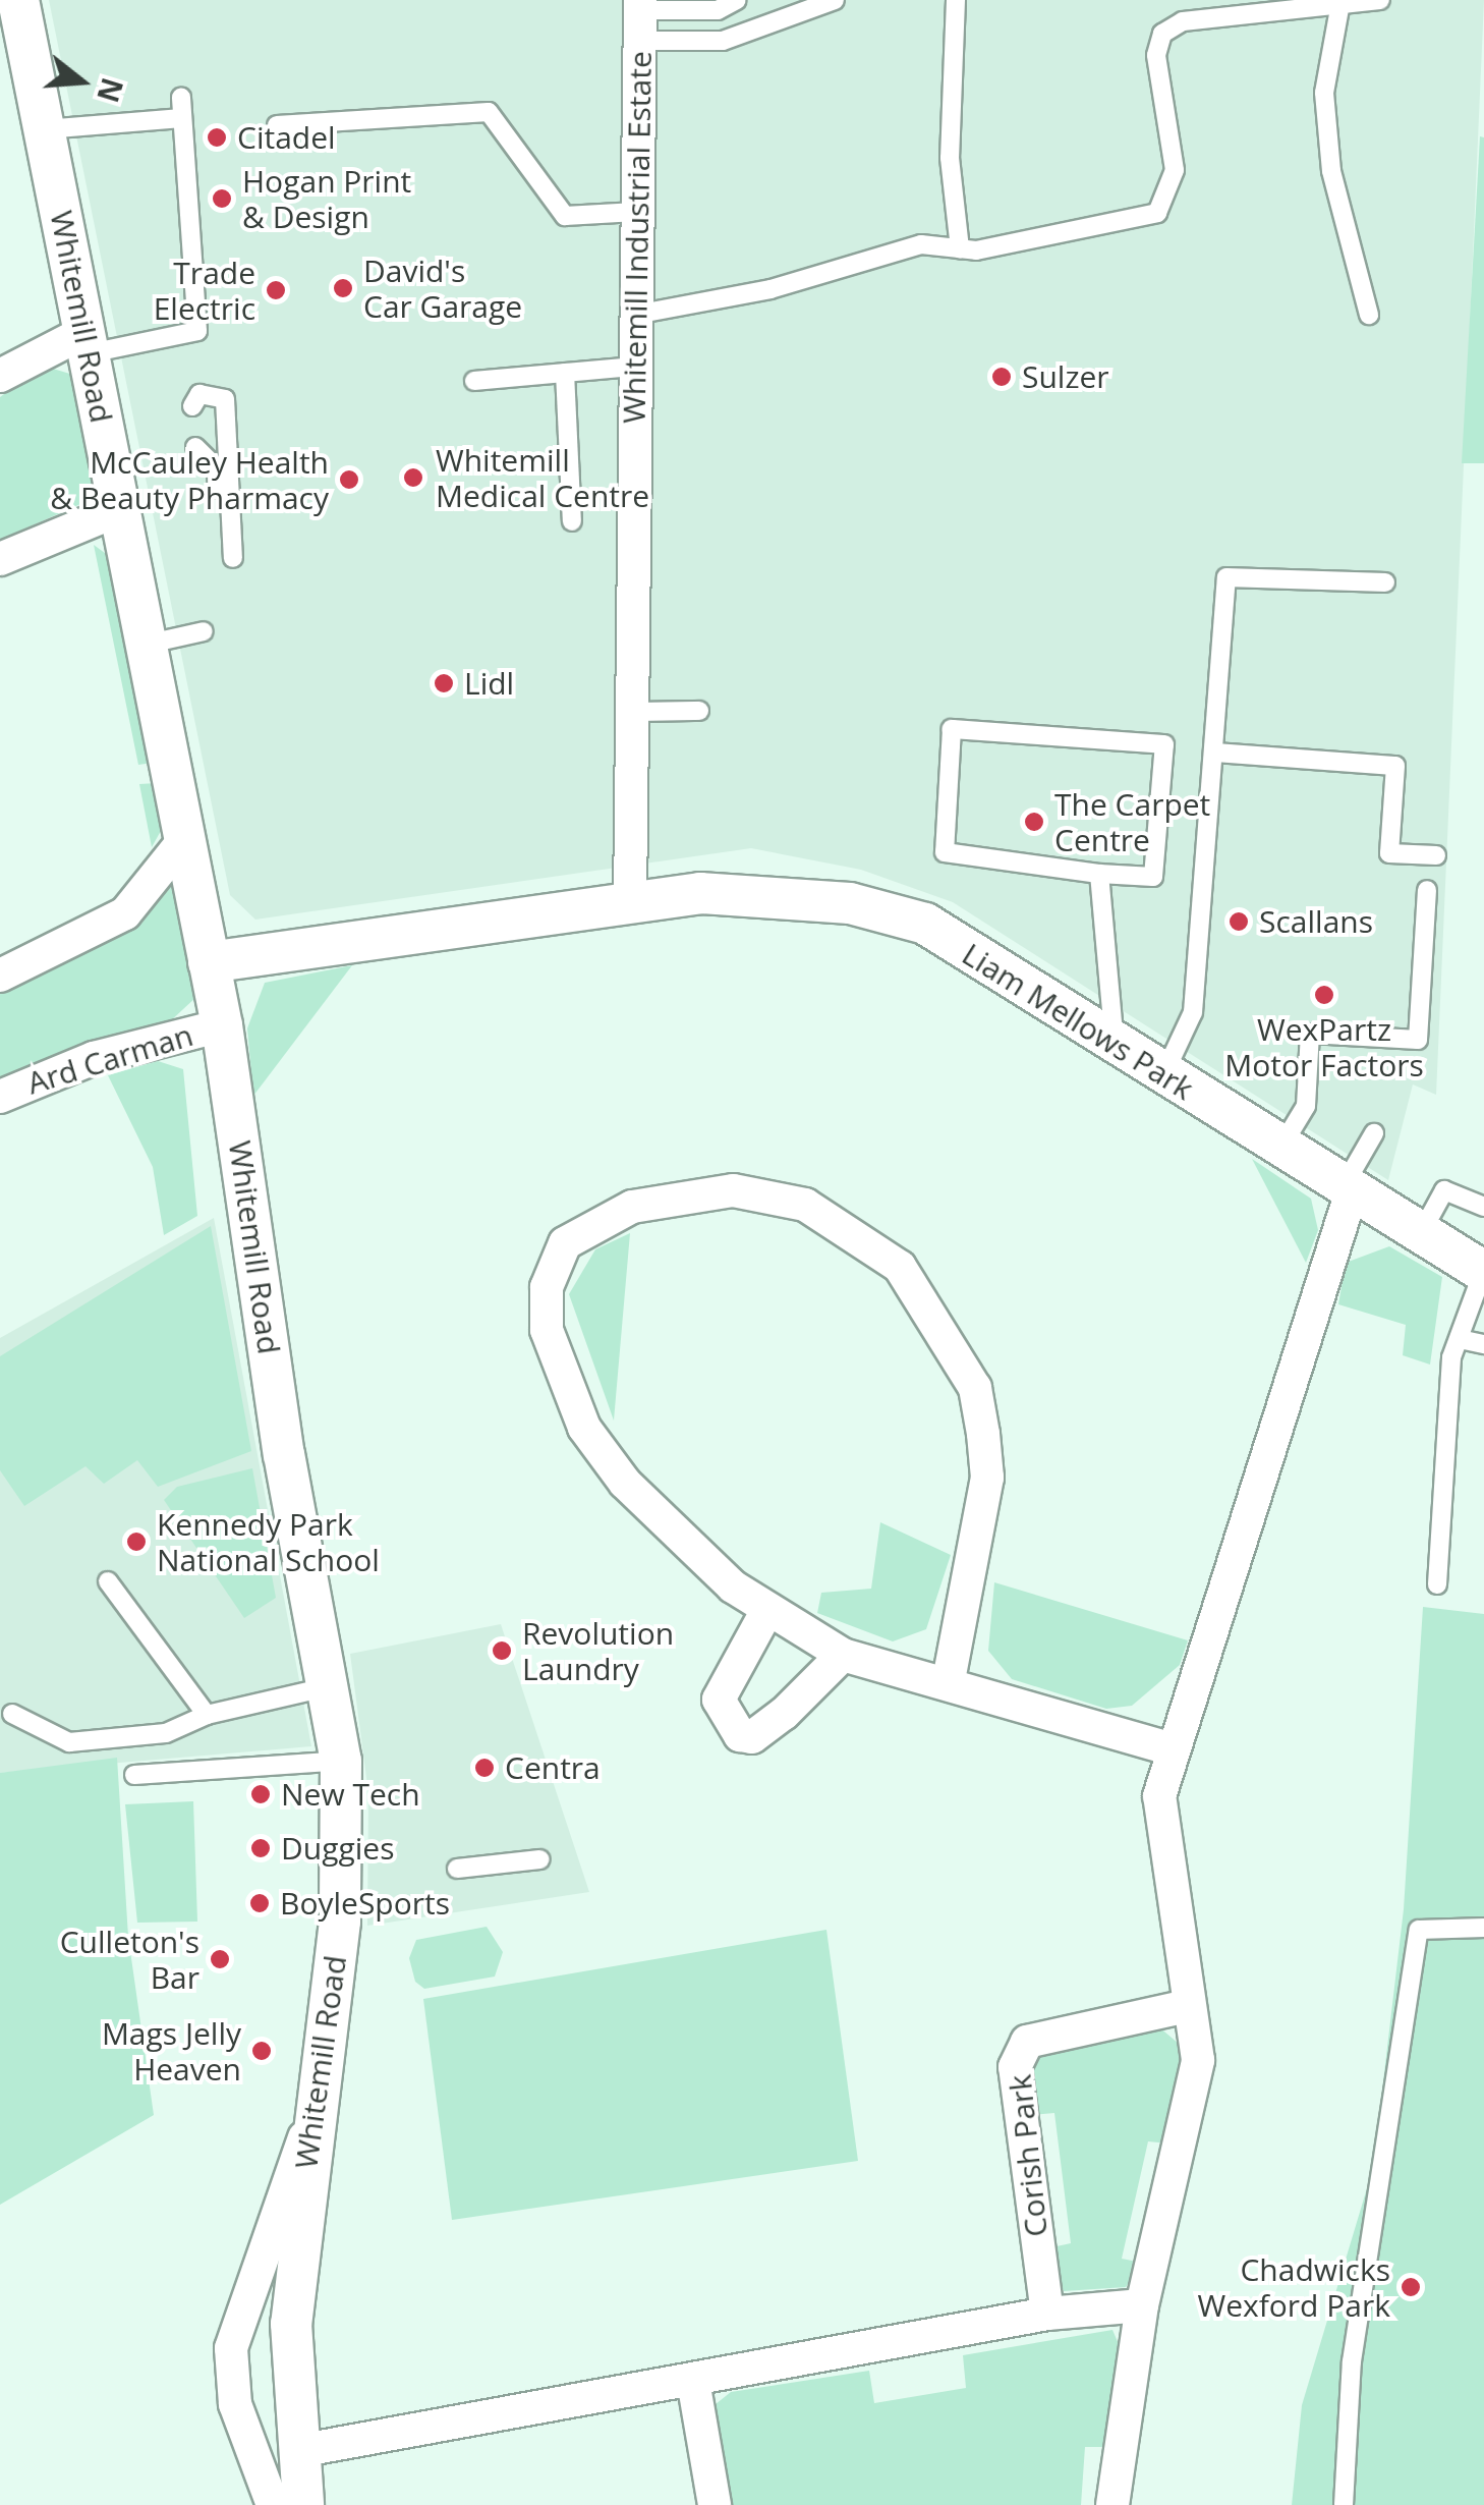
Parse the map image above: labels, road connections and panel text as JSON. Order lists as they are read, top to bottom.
{
  "streets": {
    "street": [
      "Whitemill Industrial Estate",
      "Whitemill Road",
      "Liam Mellows Park",
      "Ard Carman",
      "Corish Park"
    ]
  },
  "crossings": [
    ["Whitemill Industrial Estate", "Liam Mellows Park"],
    ["Whitemill Road", "Liam Mellows Park"],
    ["Whitemill Road", "Ard Carman"]
  ],
  "places": [
    "Citadel",
    "Hogan Print & Design",
    "David's Car Garage",
    "Trade Electric",
    "Sulzer",
    "Whitemill Medical Centre",
    "McCauley Health & Beauty Pharmacy",
    "Lidl",
    "The Carpet Centre",
    "Scallans",
    "WexPartz Motor Factors",
    "Kennedy Park National School",
    "Revolution Laundry",
    "Centra",
    "New Tech",
    "Duggies",
    "BoyleSports",
    "Culleton's Bar",
    "Mags Jelly Heaven",
    "Chadwicks Wexford Park"
  ],
  "north": "right"
}
